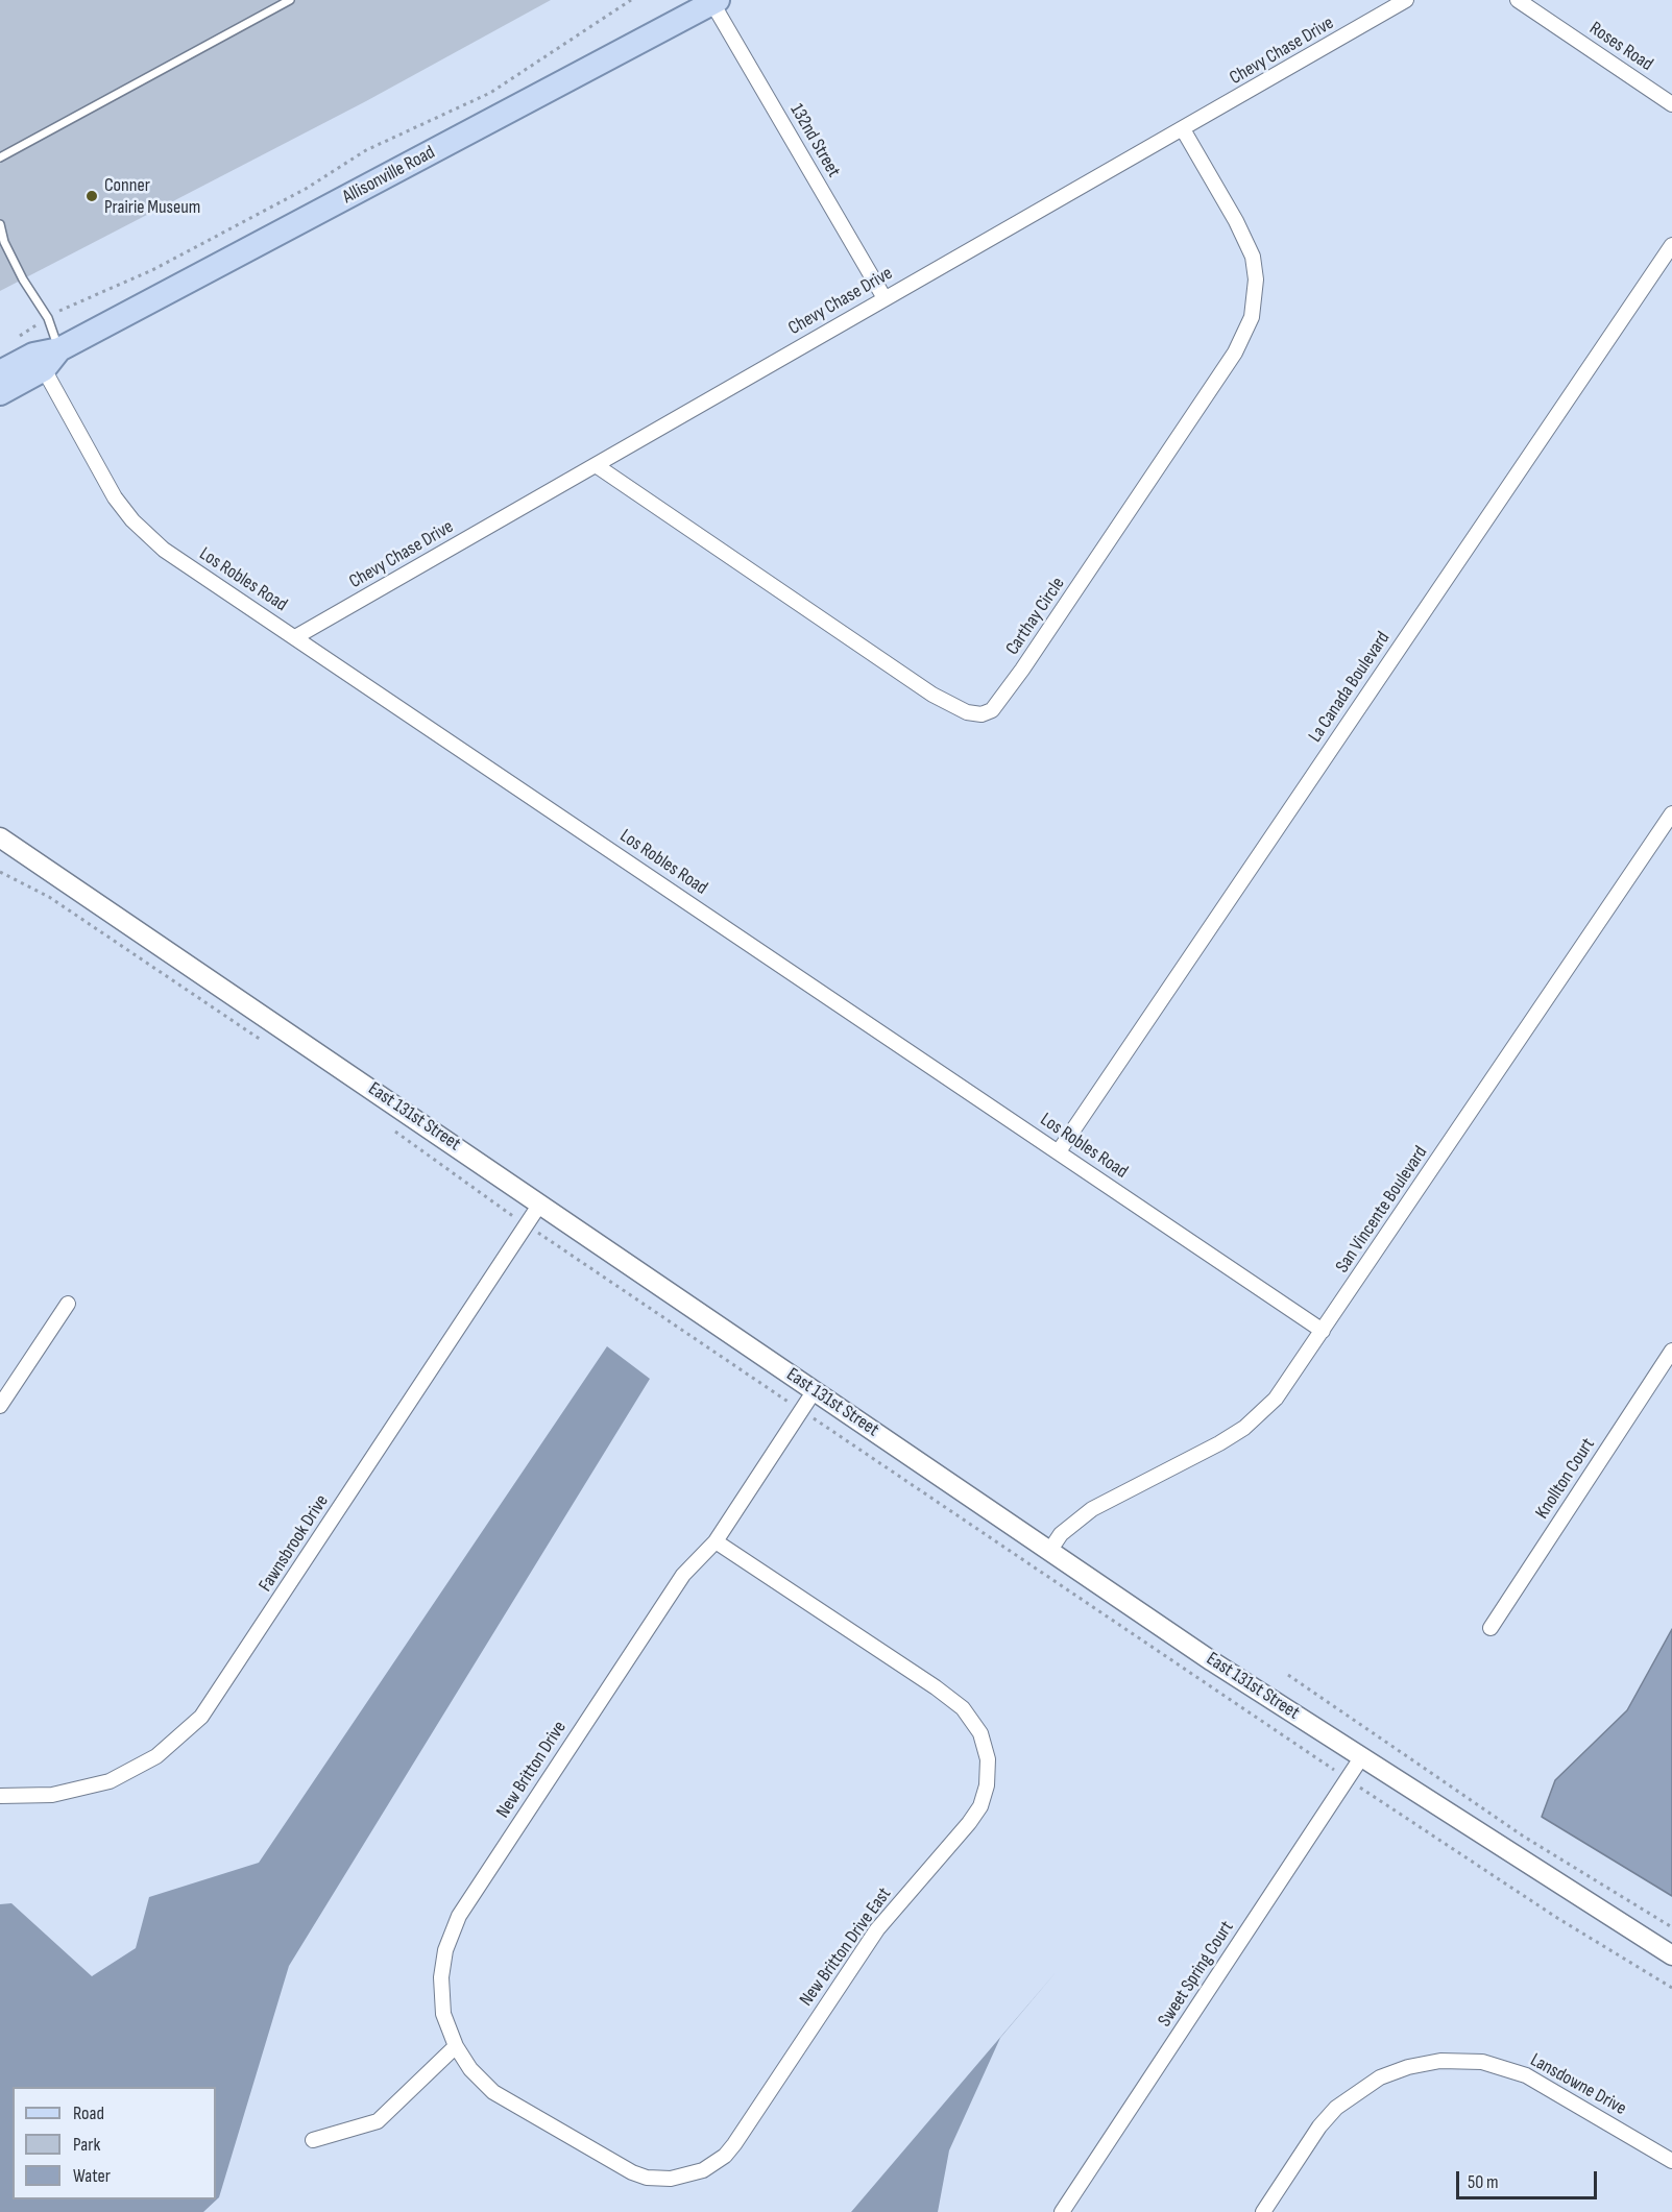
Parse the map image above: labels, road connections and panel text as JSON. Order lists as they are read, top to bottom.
{
  "streets": {
    "main road": ["Allisonville Road"],
    "street": [
      "Roses Road",
      "Chevy Chase Drive",
      "132nd Street",
      "Los Robles Road",
      "Carthay Circle",
      "La Canada Boulevard",
      "East 131st Street",
      "San Vincente Boulevard",
      "Knollton Court",
      "Fawnsbrook Drive",
      "New Britton Drive",
      "New Britton Drive East",
      "Sweet Spring Court",
      "Lansdowne Drive"
    ]
  },
  "crossings": [
    ["Chevy Chase Drive", "132nd Street"],
    ["Chevy Chase Drive", "Los Robles Road"],
    ["Chevy Chase Drive", "Carthay Circle"],
    ["132nd Street", "Allisonville Road"],
    ["Allisonville Road", "Los Robles Road"],
    ["Los Robles Road", "La Canada Boulevard"],
    ["Los Robles Road", "San Vincente Boulevard"],
    ["East 131st Street", "San Vincente Boulevard"],
    ["East 131st Street", "Fawnsbrook Drive"],
    ["East 131st Street", "New Britton Drive"],
    ["East 131st Street", "Sweet Spring Court"],
    ["New Britton Drive", "New Britton Drive East"]
  ],
  "places": ["Conner Prairie Museum"],
  "legend": ["Road", "Park", "Water"],
  "scale_bar": "50 m"
}
